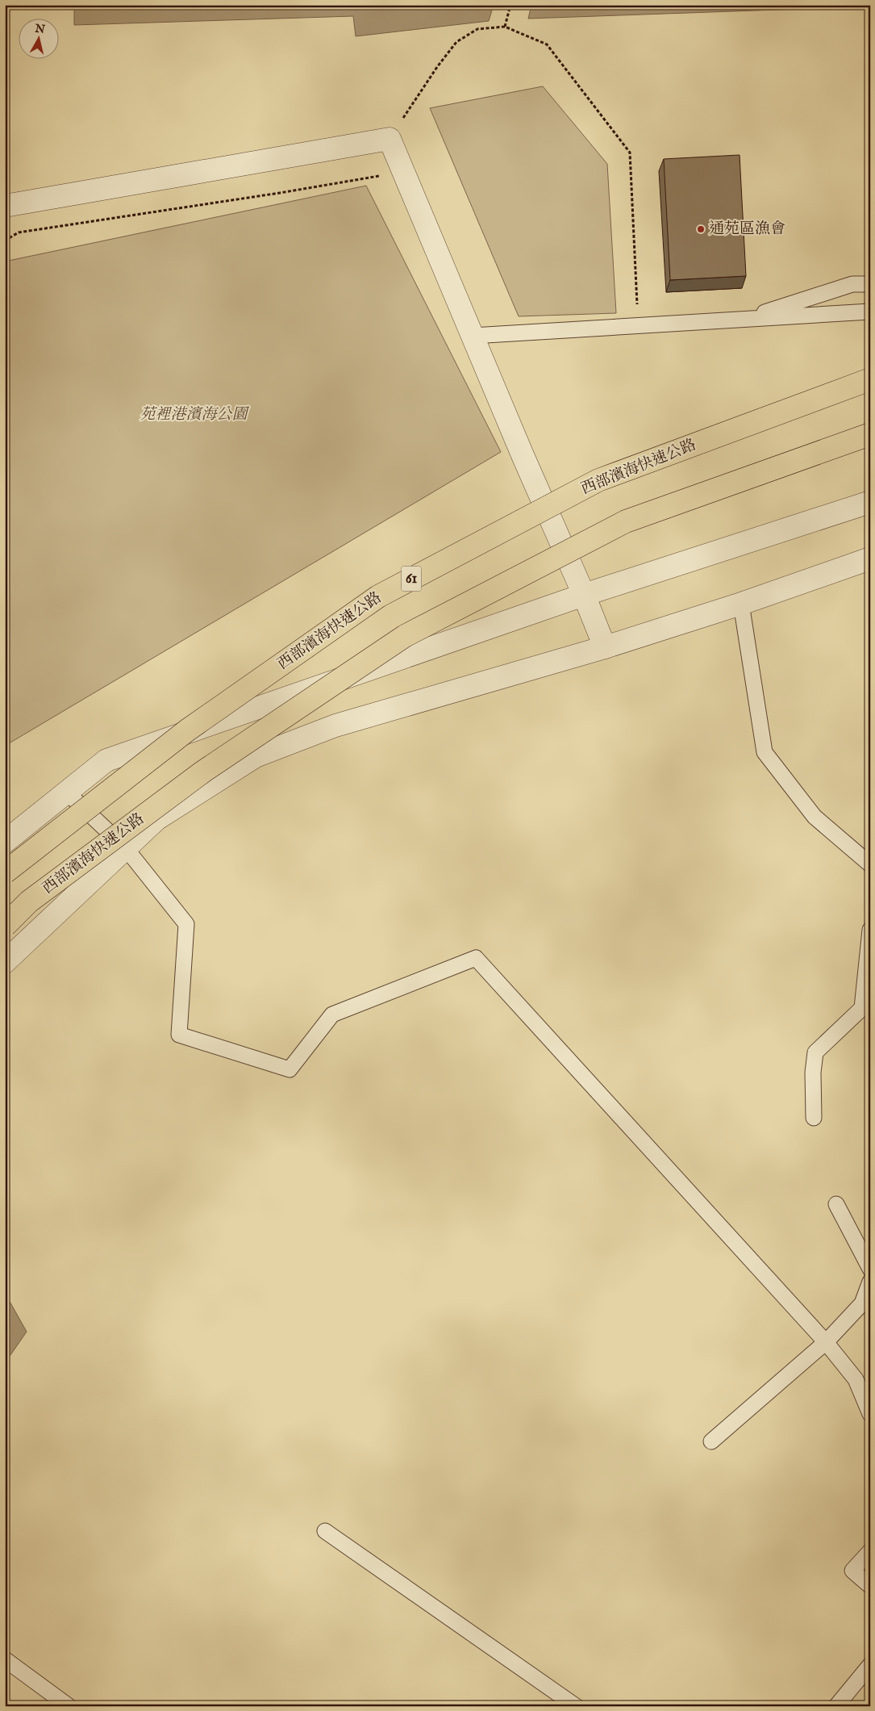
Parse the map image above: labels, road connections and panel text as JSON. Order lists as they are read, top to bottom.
{
  "streets": {
    "highway": ["西部濱海快速公路", "61"]
  },
  "parks": ["苑裡港濱海公園"],
  "places": ["通苑區漁會"],
  "north": "top"
}
